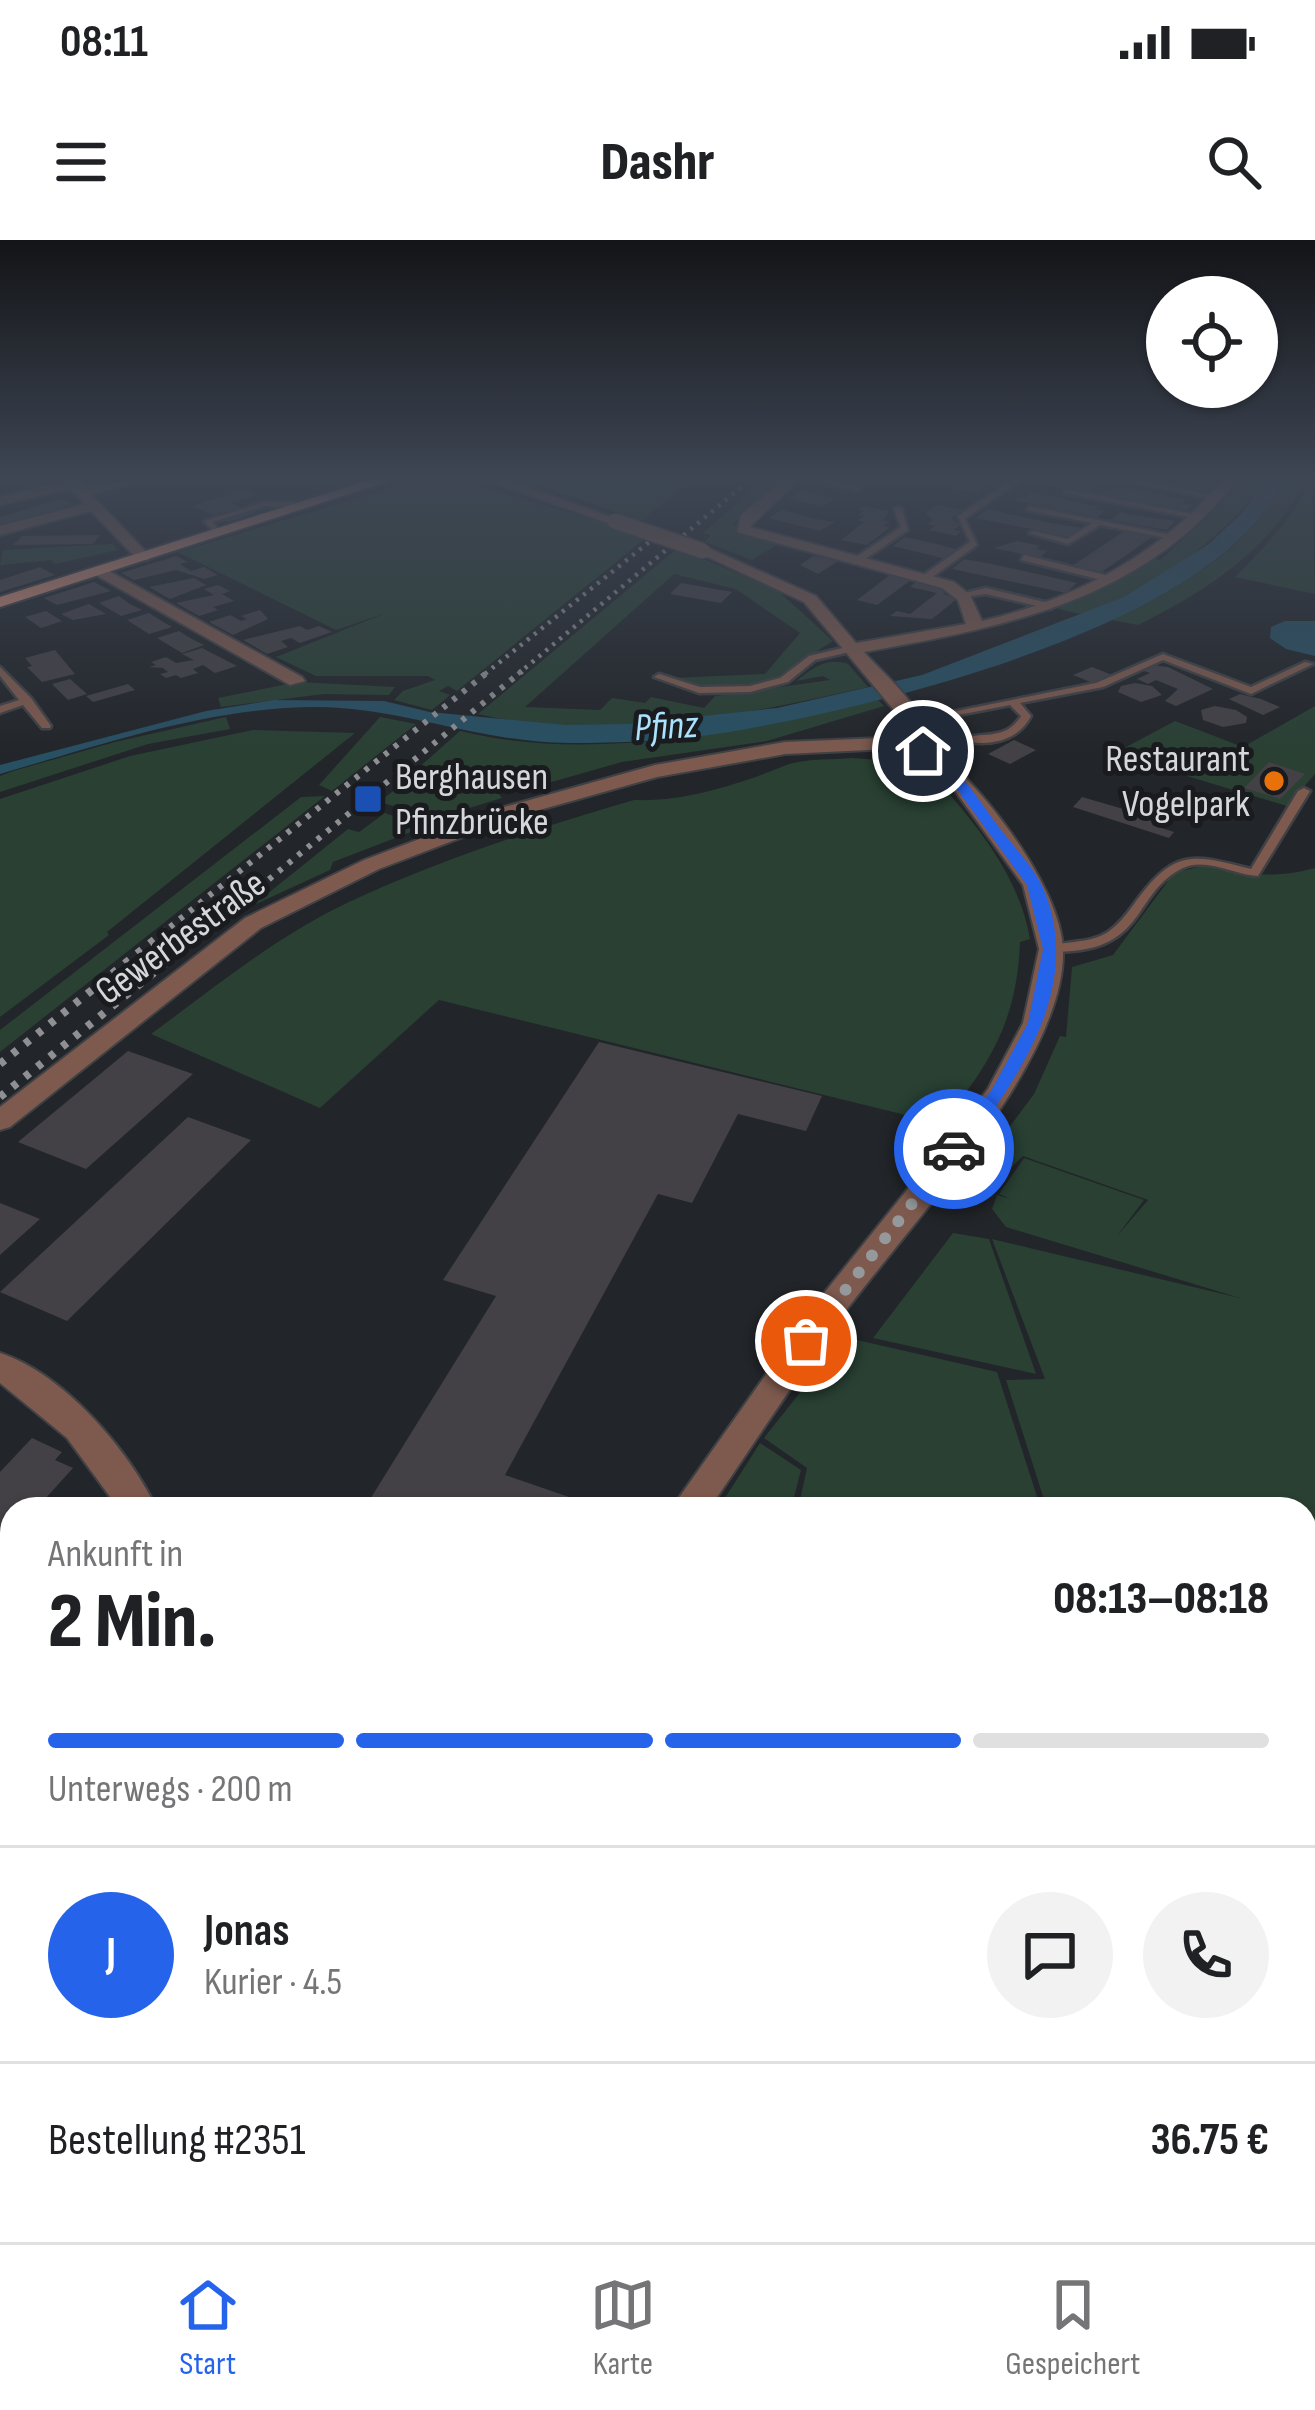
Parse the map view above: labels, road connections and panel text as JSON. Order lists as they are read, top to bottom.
{
  "streets": {
    "street": ["Gewerbestraße"]
  },
  "water": ["Pfinz"],
  "places": {
    "other": ["Restaurant Vogelpark"],
    "transit": ["Berghausen Pfinzbrücke"]
  },
  "page": {
    "status": "08:11",
    "header": "Dashr",
    "heading": ["2 Min.", "Ankunft in", "08:13–08:18"],
    "panel": [
      "Jonas",
      "Kurier · 4.5",
      "Bestellung #2351",
      "36.75 €"
    ],
    "bar": "Unterwegs · 200 m",
    "round": "J",
    "tabs": ["Start", "Karte", "Gespeichert"]
  }
}
